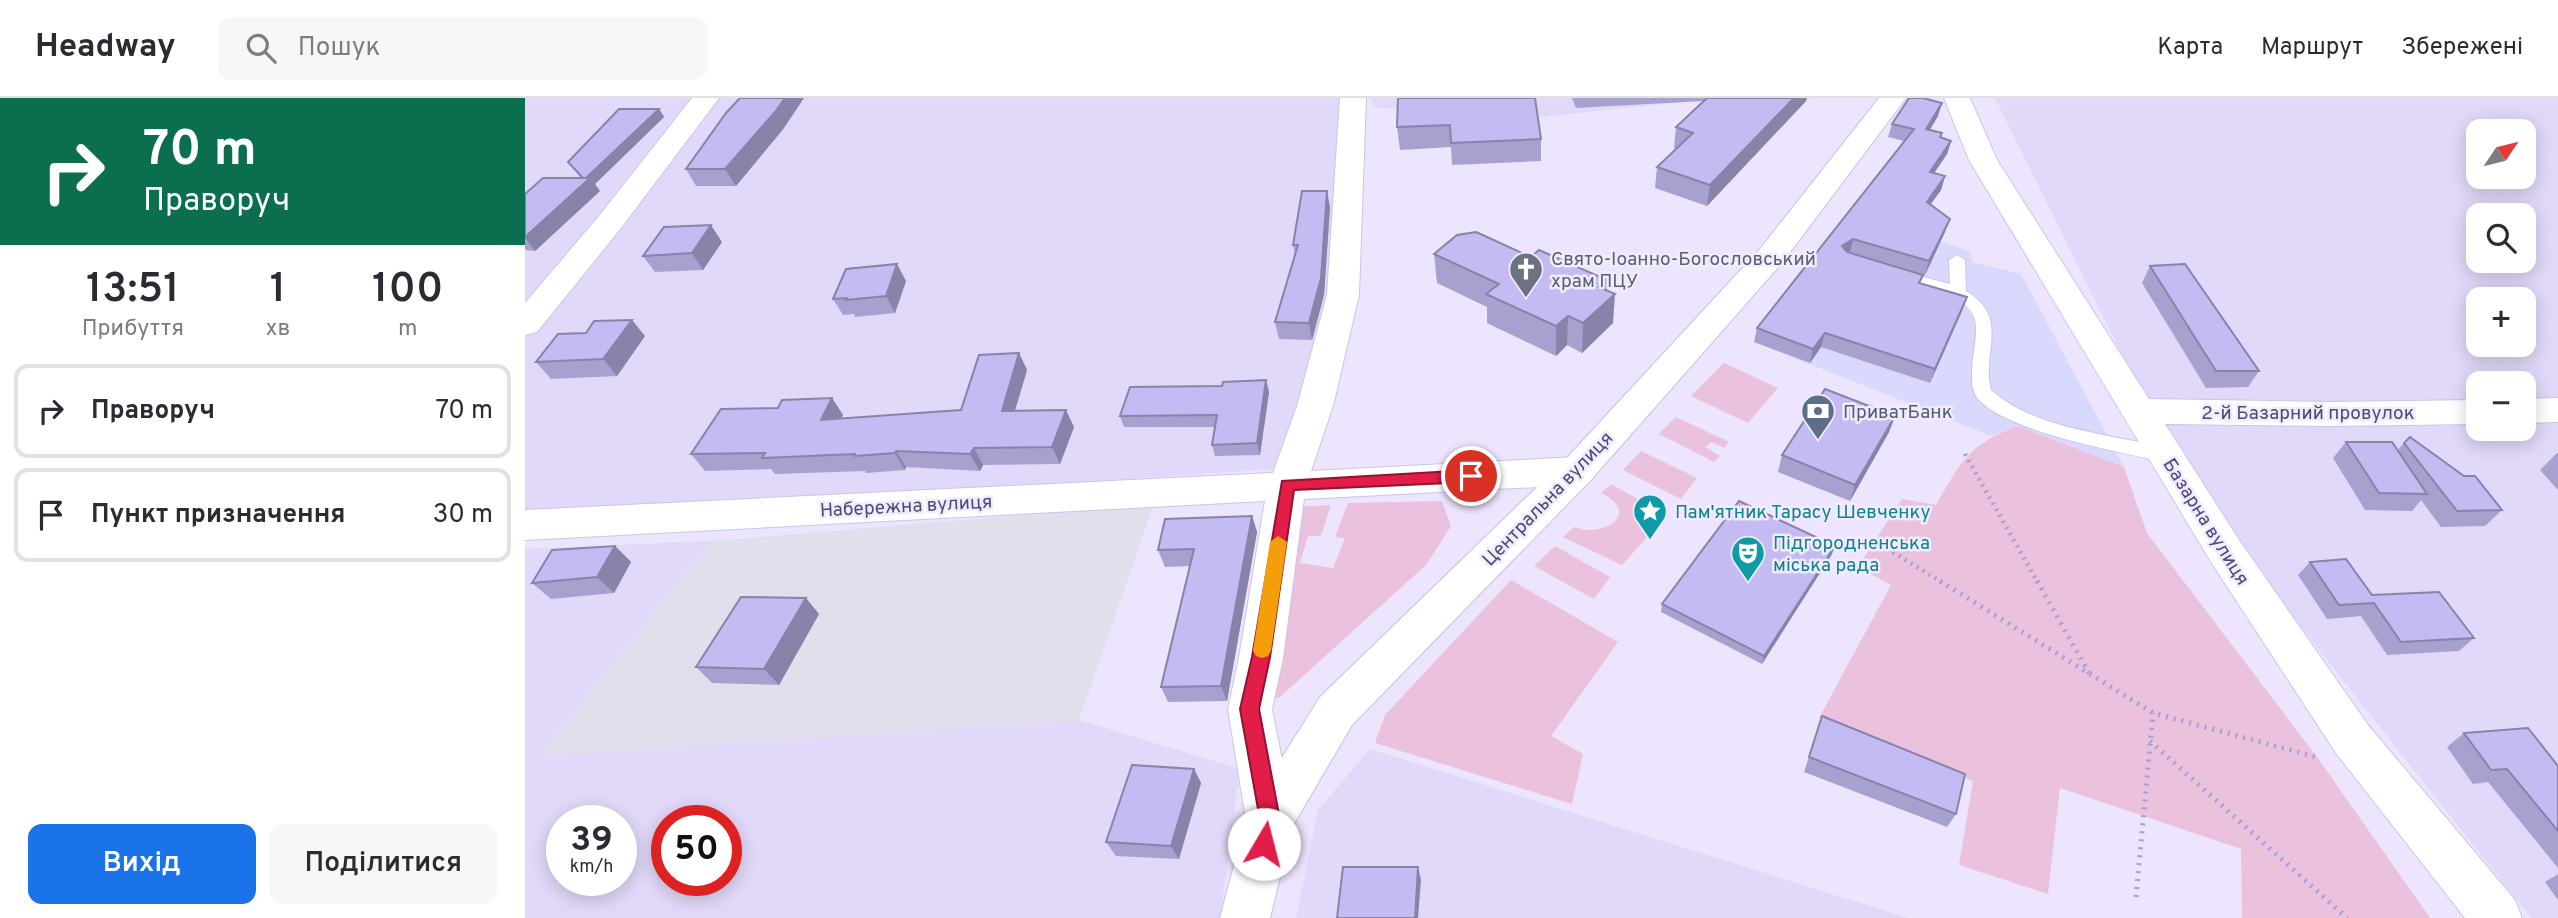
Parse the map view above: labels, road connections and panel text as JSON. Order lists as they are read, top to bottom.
{
  "streets": {
    "street": [
      "2-й Базарний провулок",
      "Центральна вулиця",
      "Набережна вулиця",
      "Базарна вулиця"
    ]
  },
  "crossings": [
    ["2-й Базарний провулок", "Базарна вулиця"],
    ["Центральна вулиця", "Набережна вулиця"]
  ],
  "places": {
    "church": ["Свято-Іоанно-Богословський храм ПЦУ"],
    "bank": ["ПриватБанк"],
    "place": ["Пам'ятник Тарасу Шевченку"],
    "theatre": ["Підгородненська міська рада"]
  },
  "north": "top right",
  "page": {
    "header": "Headway",
    "search": "Пошук",
    "nav": ["Карта", "Маршрут", "Збережені"],
    "turn": ["70 m", "Праворуч"],
    "map_buttons": ["+", "−"],
    "eta": [
      "13:51",
      "Прибуття",
      "1",
      "хв",
      "100",
      "m"
    ],
    "list": [
      {
        "name": "Праворуч",
        "value": "70 m"
      },
      {
        "name": "Пункт призначення",
        "value": "30 m"
      }
    ],
    "speed": "39 km/h",
    "limit": "50",
    "buttons": ["Вихід", "Поділитися"]
  }
}
